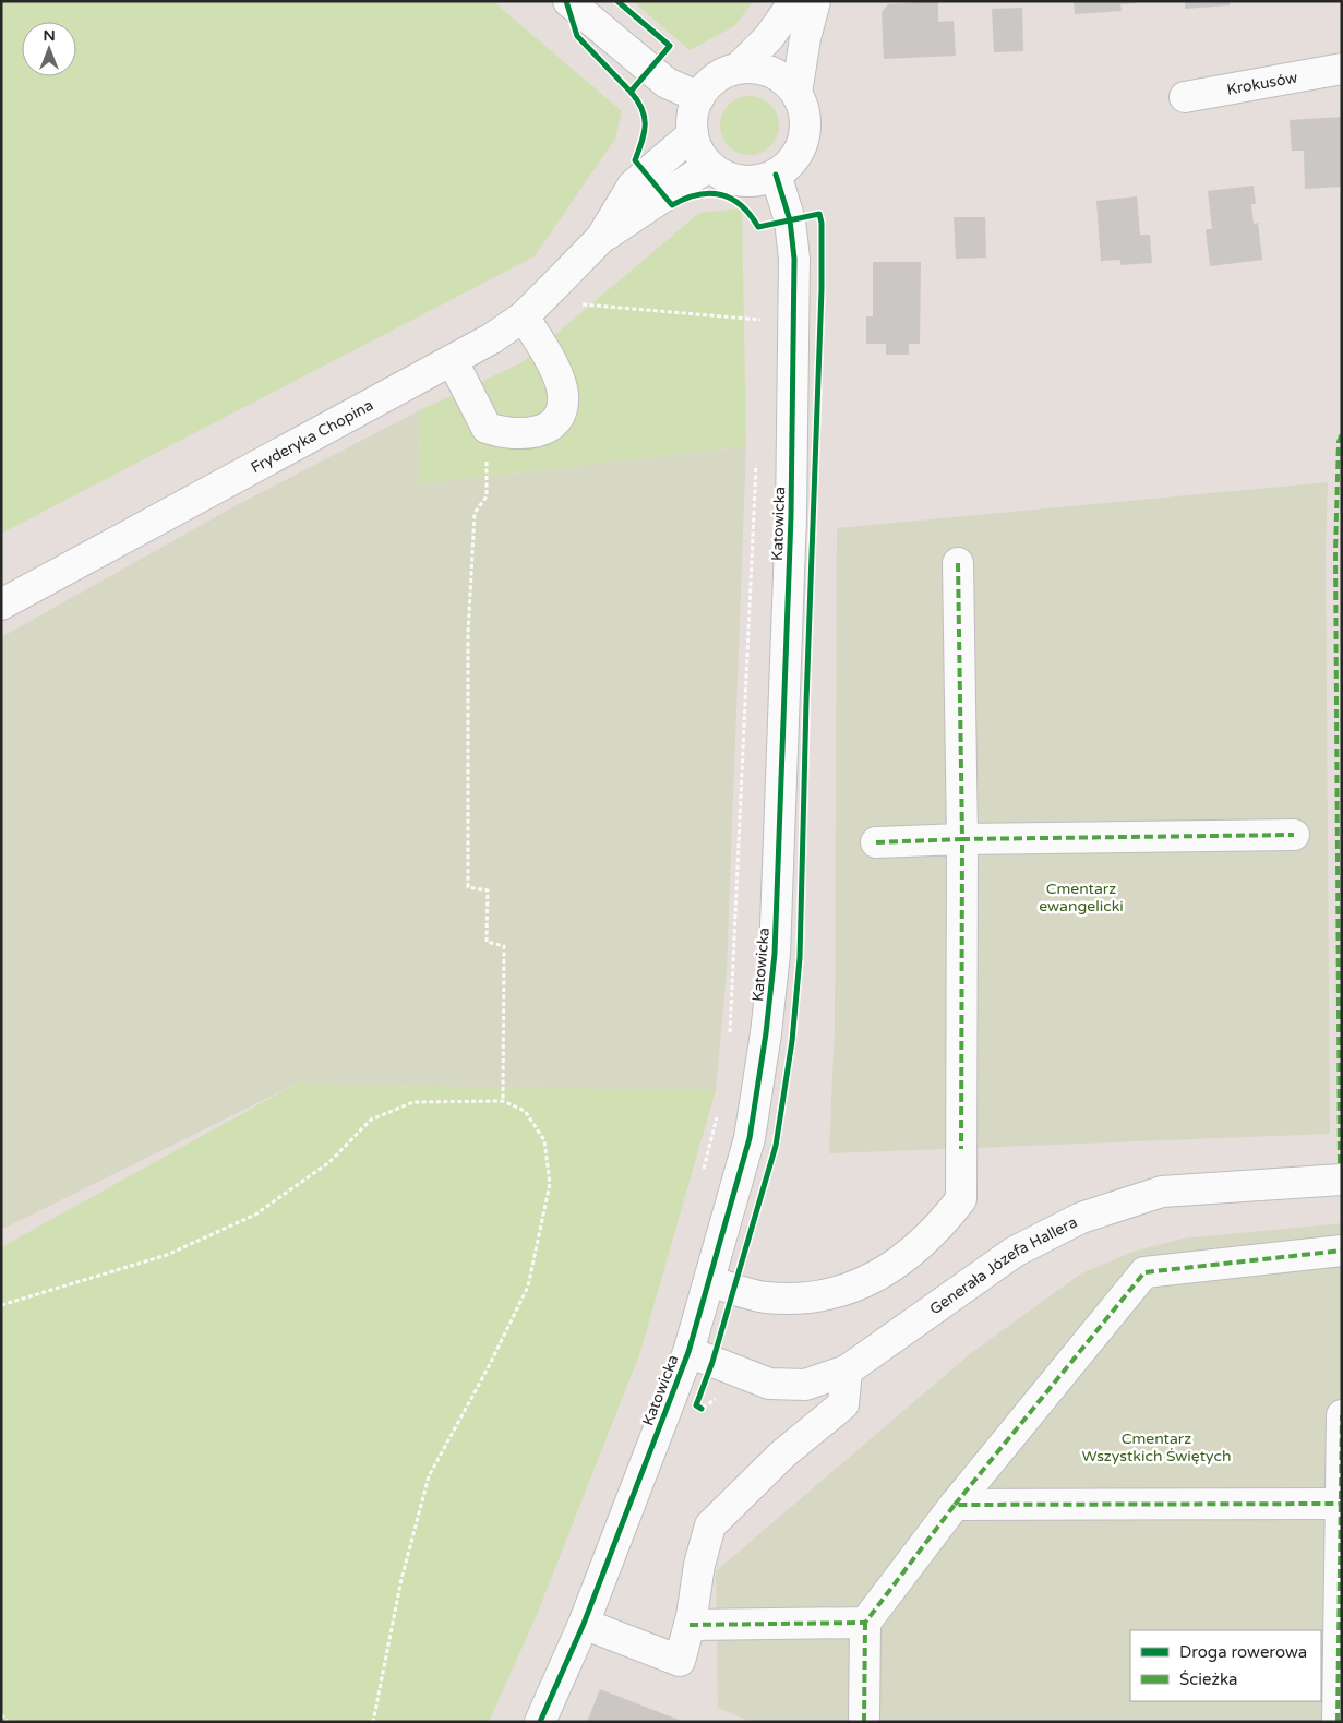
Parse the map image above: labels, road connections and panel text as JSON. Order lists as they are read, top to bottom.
{
  "streets": {
    "street": [
      "Krokusów",
      "Fryderyka Chopina",
      "Katowicka",
      "Generała Józefa Hallera"
    ]
  },
  "crossings": [
    ["Fryderyka Chopina", "Katowicka"],
    ["Katowicka", "Generała Józefa Hallera"]
  ],
  "parks": ["Cmentarz ewangelicki", "Cmentarz Wszystkich Świętych"],
  "legend": ["Droga rowerowa", "Ścieżka"],
  "north": "top"
}
